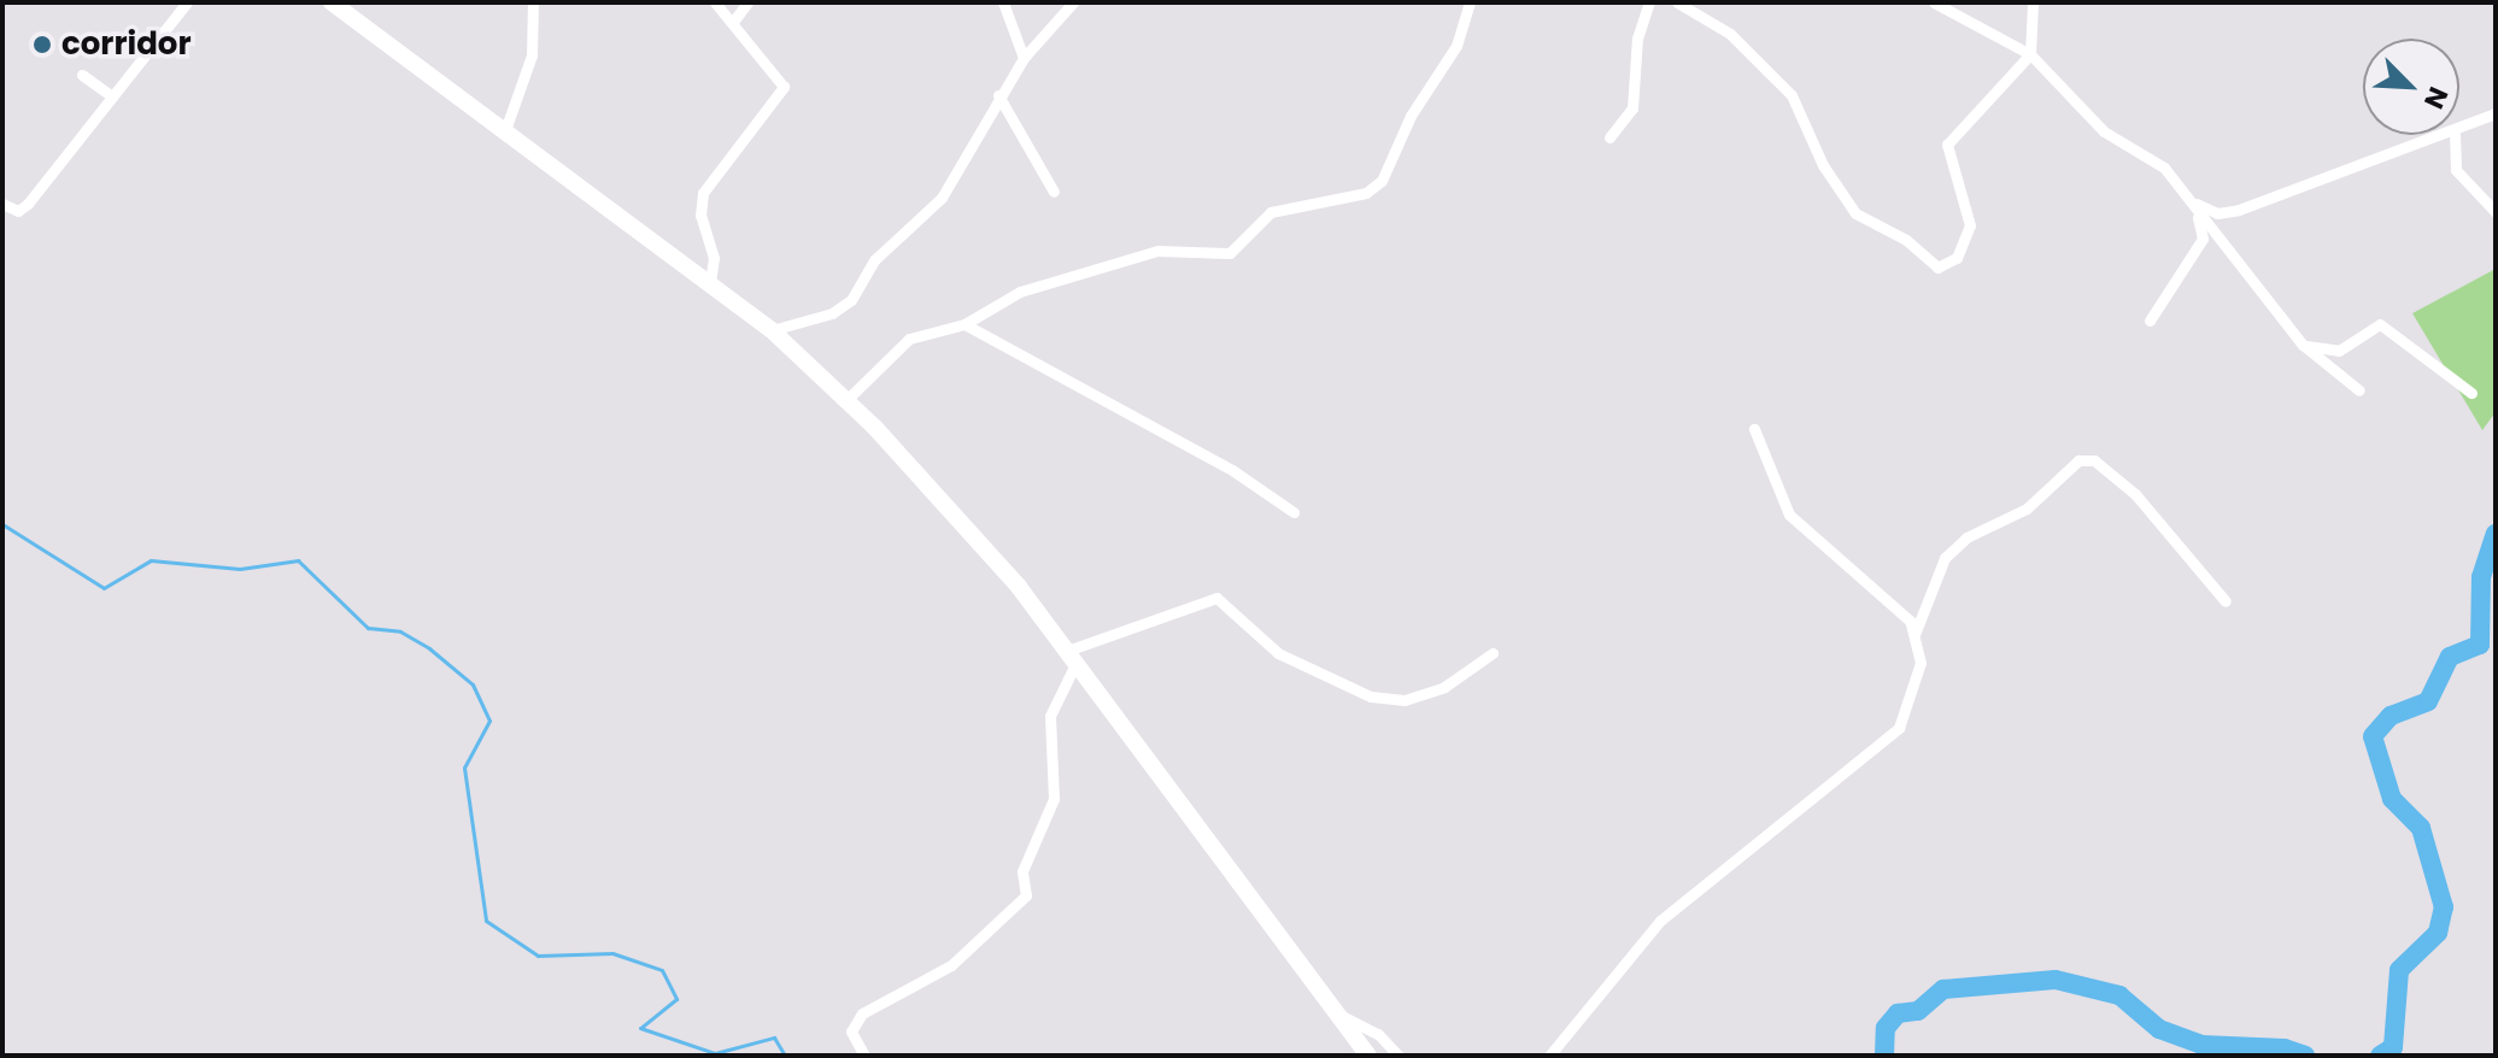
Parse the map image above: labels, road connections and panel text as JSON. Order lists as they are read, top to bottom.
{
  "places": ["corridor"],
  "north": "bottom right"
}
